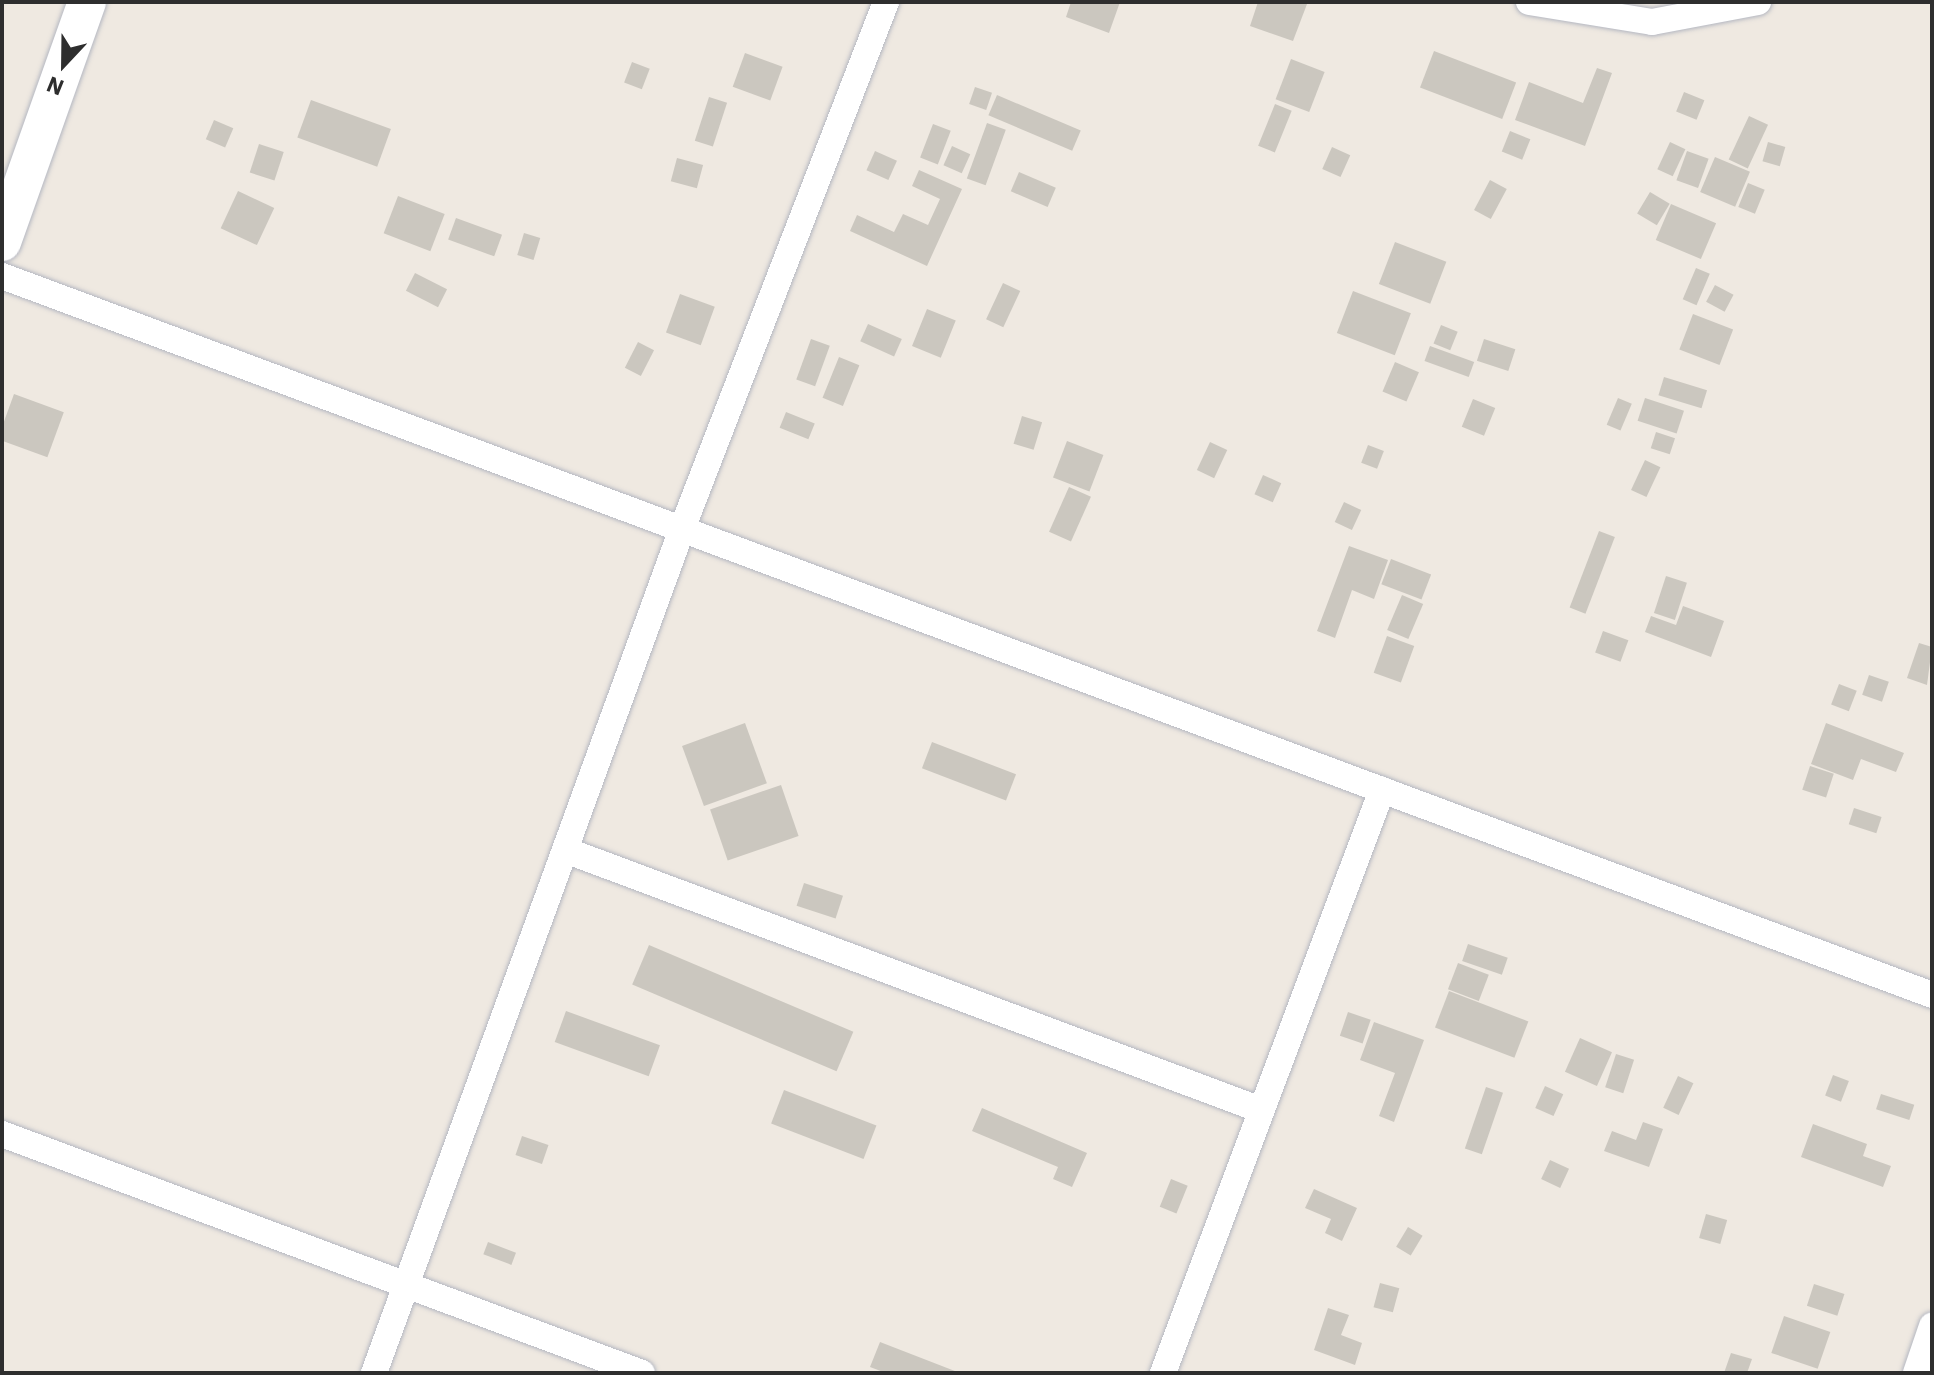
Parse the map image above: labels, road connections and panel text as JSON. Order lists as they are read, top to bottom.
{
  "north": "bottom"
}
